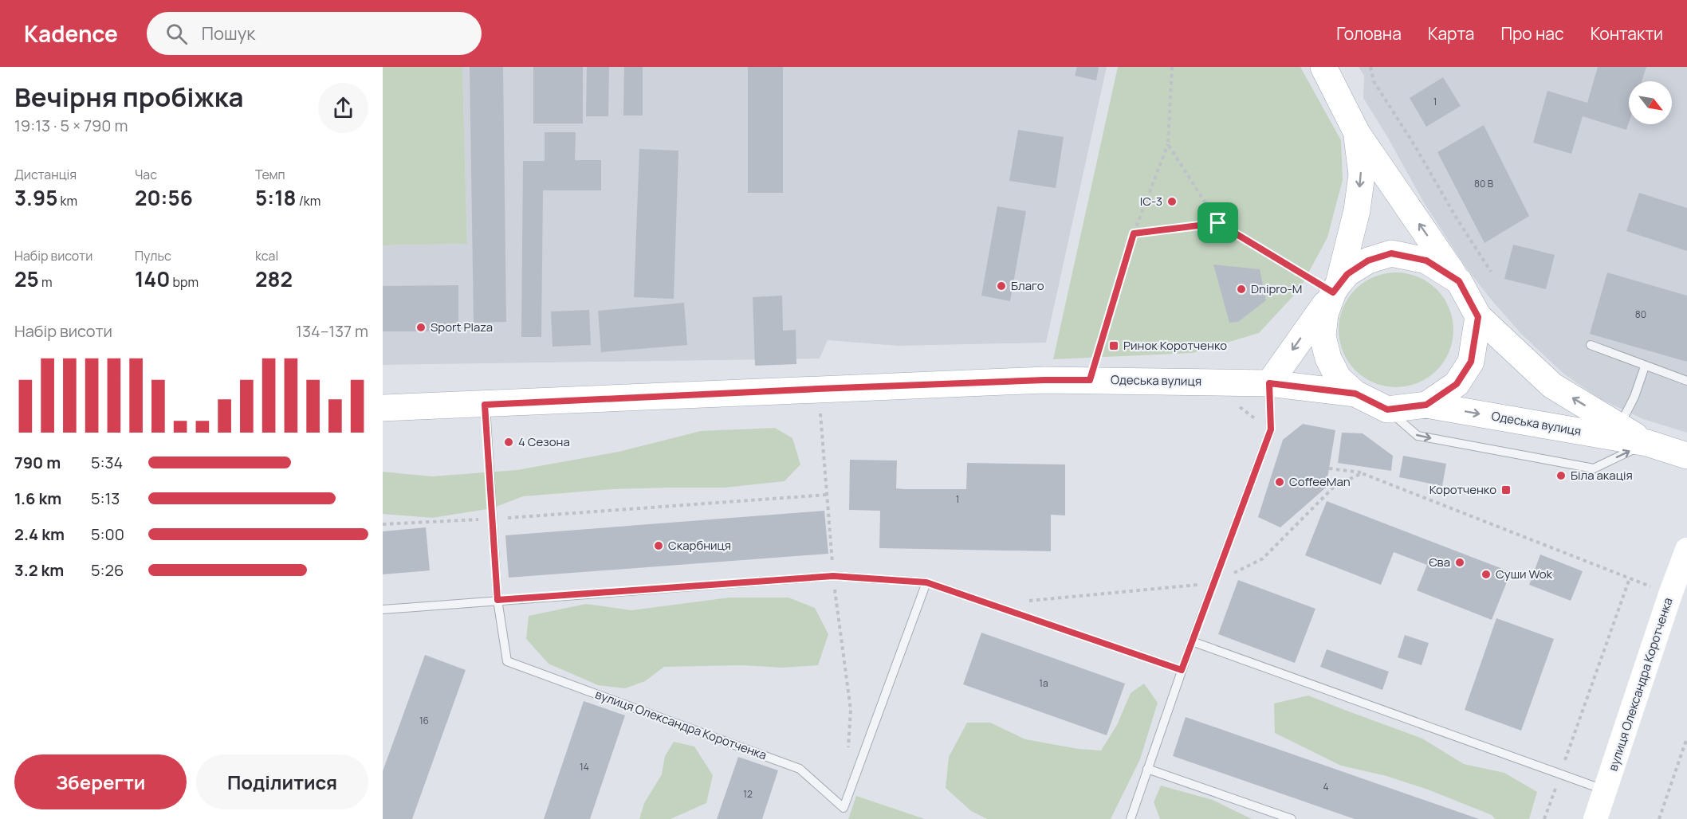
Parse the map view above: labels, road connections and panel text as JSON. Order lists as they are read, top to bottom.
{
  "streets": {
    "main road": ["Одеська вулиця"],
    "street": ["вулиця Олександра Коротченка"]
  },
  "places": {
    "other": [
      "ІС-3",
      "Благо",
      "Dnipro-M",
      "Sport Plaza",
      "4 Сезона",
      "Біла акація",
      "CoffeeMan",
      "Скарбниця",
      "Єва",
      "Суши Wok"
    ],
    "transit": ["Ринок Коротченко", "Коротченко"]
  },
  "house_numbers": [
    "1",
    "80 В",
    "80",
    "1",
    "1а",
    "16",
    "14",
    "4",
    "12"
  ],
  "north": "bottom right",
  "page": {
    "header": "Kadence",
    "search": "Пошук",
    "nav": [
      "Головна",
      "Карта",
      "Про нас",
      "Контакти"
    ],
    "heading": ["Вечірня пробіжка", "19:13 · 5 × 790 m"],
    "stats": [
      ["Дистанція", "3.95 km"],
      ["Час", "20:56"],
      ["Темп", "5:18 /km"],
      ["Набір висоти", "25 m"],
      ["Пульс", "140 bpm"],
      ["kcal", "282"]
    ],
    "chart": ["Набір висоти", "134–137 m"],
    "list": [
      {
        "name": "790 m",
        "note": "5:34"
      },
      {
        "name": "1.6 km",
        "note": "5:13"
      },
      {
        "name": "2.4 km",
        "note": "5:00"
      },
      {
        "name": "3.2 km",
        "note": "5:26"
      }
    ],
    "buttons": ["Зберегти", "Поділитися"]
  }
}
